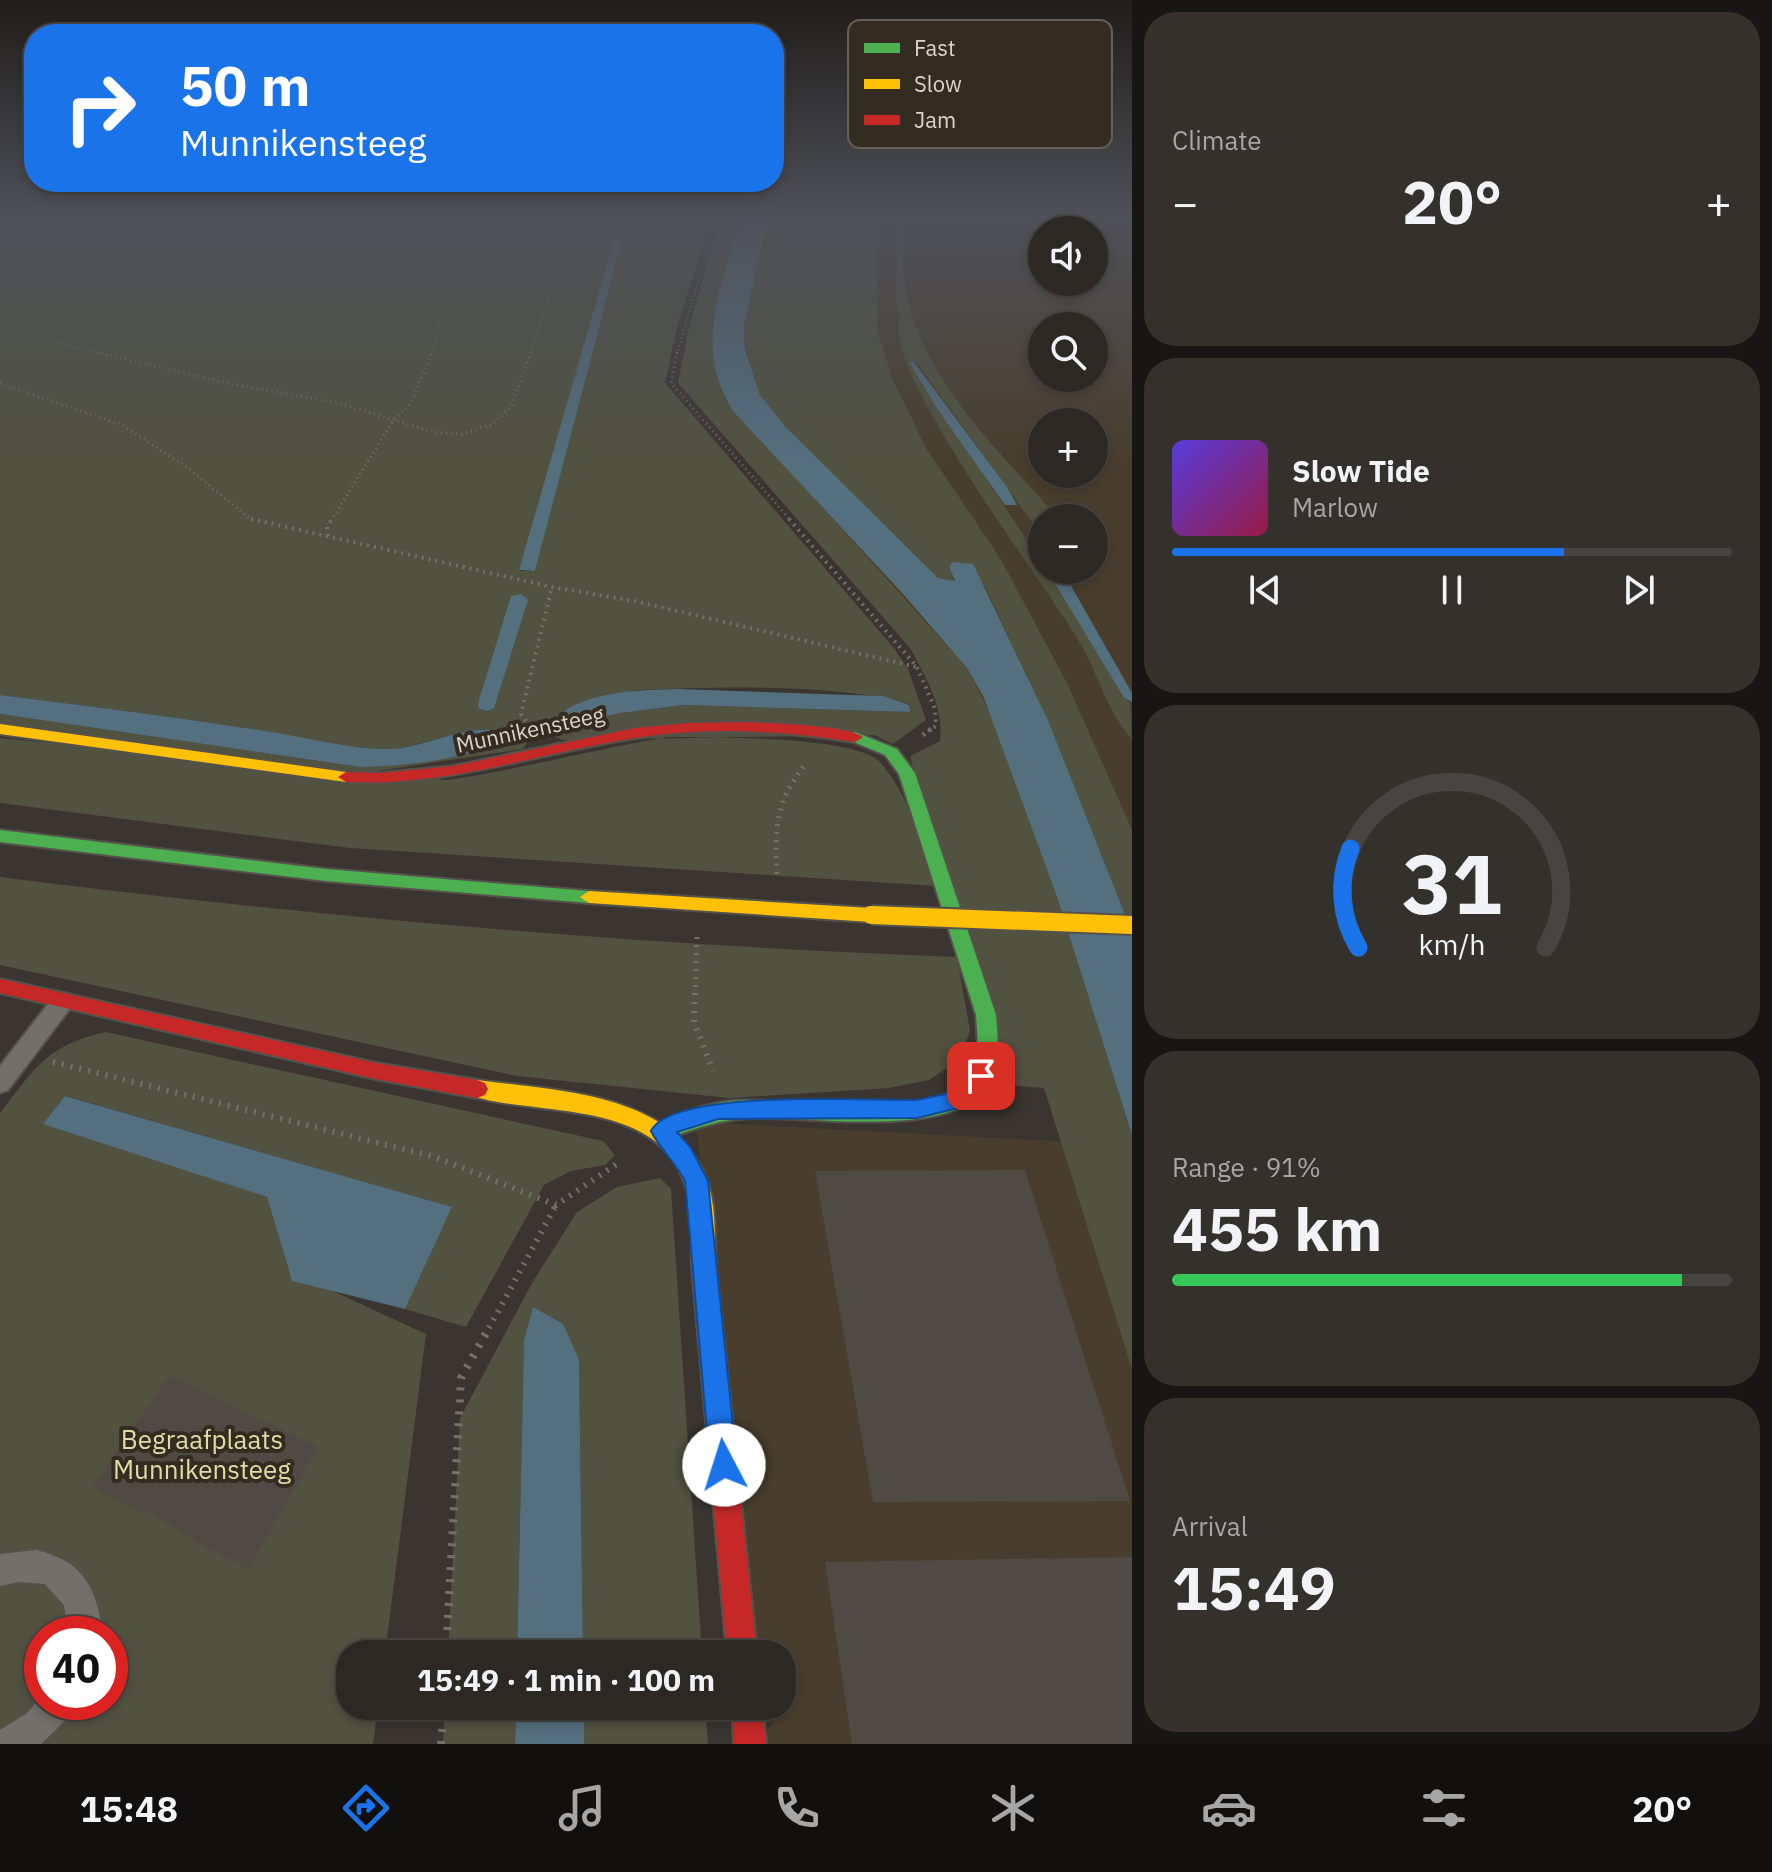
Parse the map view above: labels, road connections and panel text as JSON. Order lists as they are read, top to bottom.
{
  "streets": {
    "street": ["Munnikensteeg"]
  },
  "parks": ["Begraafplaats Munnikensteeg"],
  "legend": ["Fast", "Slow", "Jam"],
  "page": {
    "tile": [
      "Climate",
      ["Range · 91%", "455 km"],
      ["Arrival", "15:49"]
    ],
    "turn": ["50 m", "Munnikensteeg"],
    "heat": ["−", "20°", "+"],
    "map_buttons": ["+", "−"],
    "song": ["Slow Tide", "Marlow"],
    "limit": "40",
    "trip": "15:49 · 1 min · 100 m",
    "tabs": ["15:48", "20°"],
    "gauge": ["31", "km/h"]
  }
}
